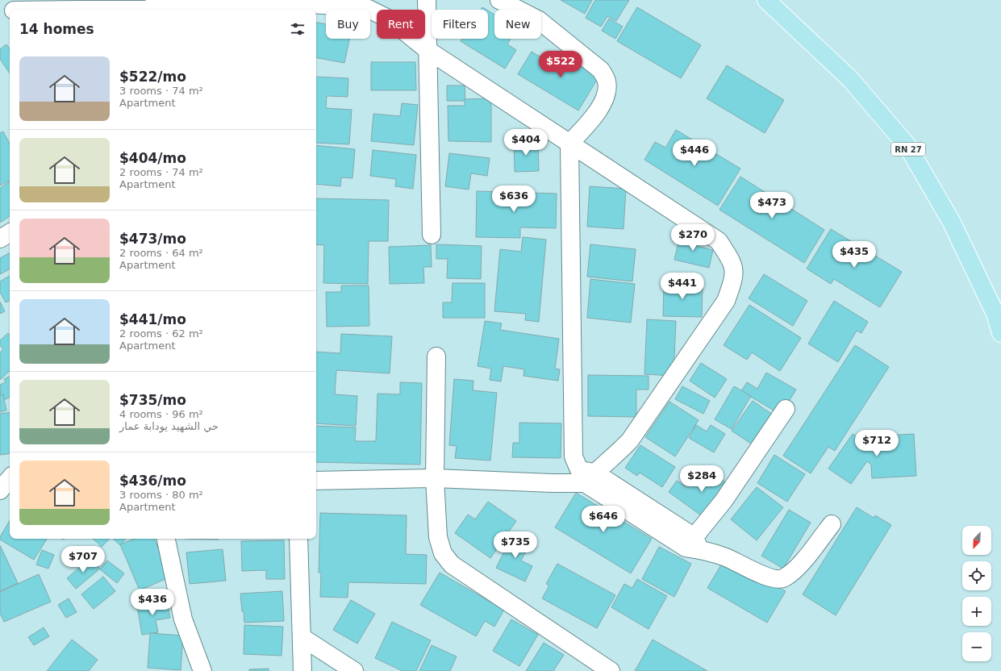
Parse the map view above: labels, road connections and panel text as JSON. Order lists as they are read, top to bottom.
{
  "streets": {
    "main road": ["RN 27"]
  },
  "north": "bottom left",
  "page": {
    "chip": [
      "Buy",
      "Rent",
      "Filters",
      "New"
    ],
    "heading": "14 homes",
    "list": [
      {
        "name": "$522/mo",
        "note": "3 rooms · 74 m² · Apartment"
      },
      {
        "name": "$404/mo",
        "note": "2 rooms · 74 m² · Apartment"
      },
      {
        "name": "$473/mo",
        "note": "2 rooms · 64 m² · Apartment"
      },
      {
        "name": "$441/mo",
        "note": "2 rooms · 62 m² · Apartment"
      },
      {
        "name": "$735/mo",
        "note": "4 rooms · 96 m² · حي الشهيد يودابة عمار"
      },
      {
        "name": "$436/mo",
        "note": "3 rooms · 80 m² · Apartment"
      }
    ],
    "price": [
      "$522",
      "$404",
      "$446",
      "$636",
      "$473",
      "$270",
      "$435",
      "$441",
      "$712",
      "$284",
      "$646",
      "$735",
      "$707",
      "$436"
    ],
    "map_buttons": ["+", "−"]
  }
}
